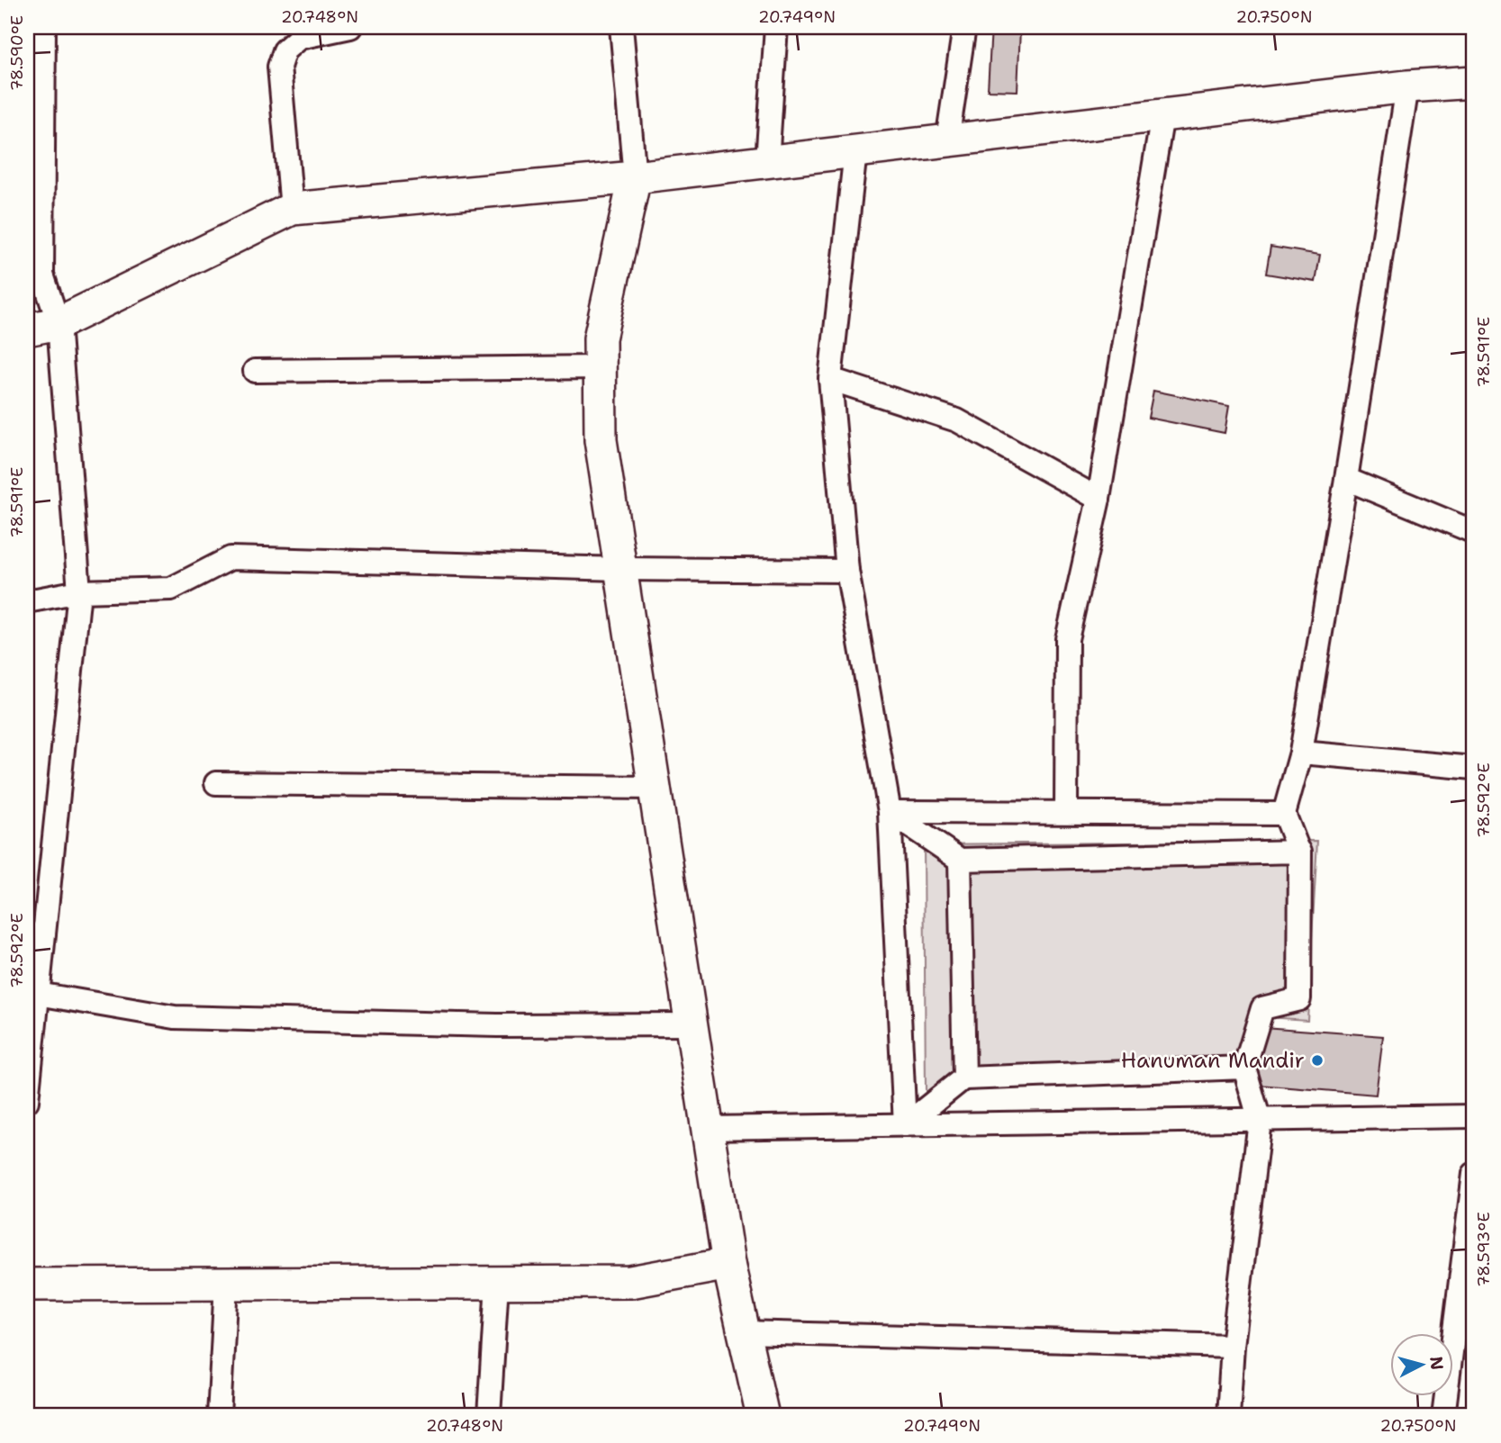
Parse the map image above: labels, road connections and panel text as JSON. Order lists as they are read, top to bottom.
{
  "places": ["Hanuman Mandir"],
  "north": "right",
  "coordinates": [
    "20.748°N",
    "20.749°N",
    "20.750°N",
    "78.590°E",
    "78.591°E",
    "78.592°E",
    "78.593°E"
  ]
}
